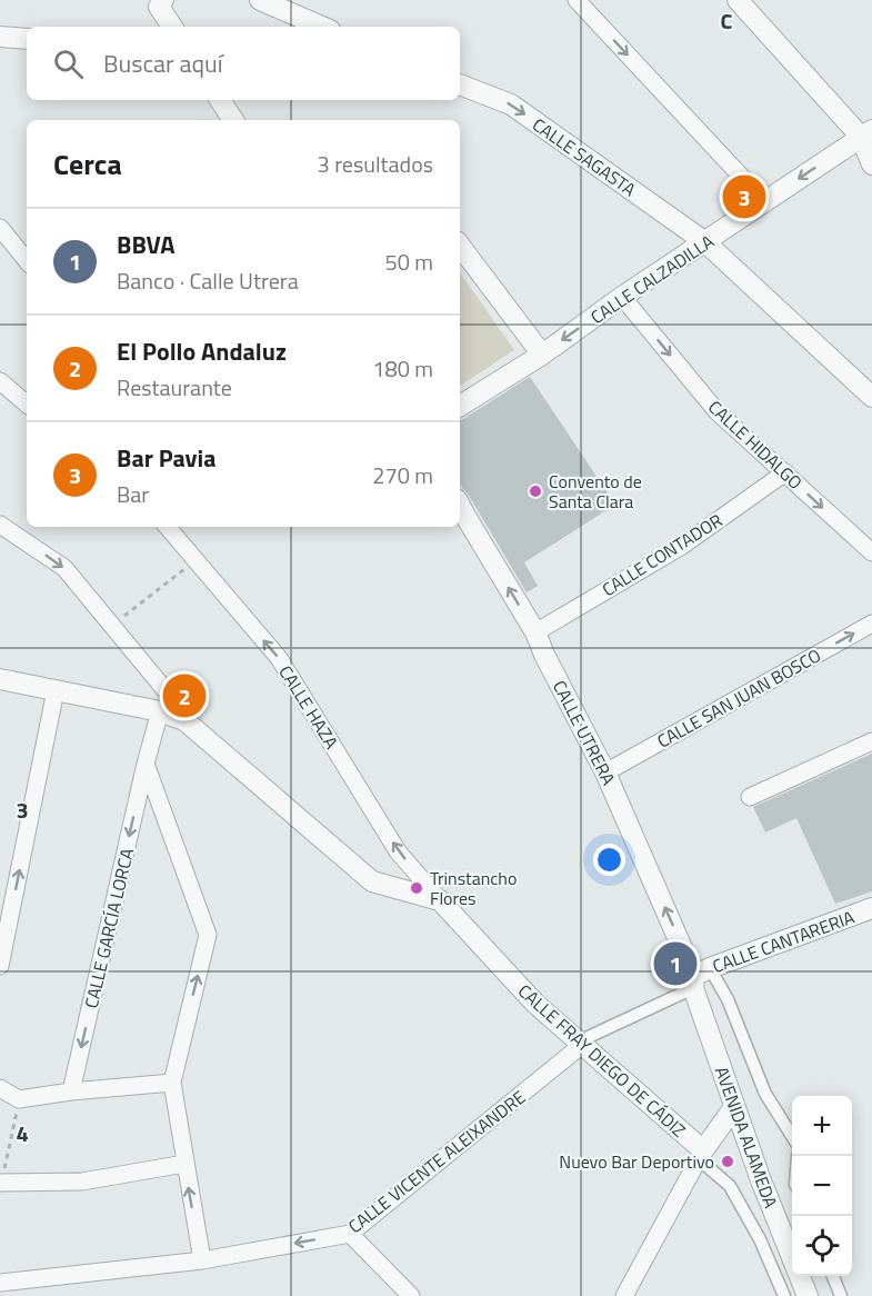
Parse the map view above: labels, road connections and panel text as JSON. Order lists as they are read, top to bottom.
{
  "streets": {
    "street": [
      "CALLE SAGASTA",
      "CALLE CALZADILLA",
      "CALLE HIDALGO",
      "CALLE CONTADOR",
      "CALLE SAN JUAN BOSCO",
      "CALLE HAZA",
      "CALLE UTRERA",
      "CALLE GARCÍA LORCA",
      "CALLE CANTARERIA",
      "CALLE FRAY DIEGO DE CÁDIZ",
      "AVENIDA ALAMEDA",
      "CALLE VICENTE ALEIXANDRE"
    ]
  },
  "crossings": [
    ["CALLE SAGASTA", "CALLE CALZADILLA"],
    ["CALLE CALZADILLA", "CALLE HIDALGO"],
    ["CALLE HIDALGO", "CALLE CONTADOR"],
    ["CALLE CONTADOR", "CALLE UTRERA"],
    ["CALLE SAN JUAN BOSCO", "CALLE UTRERA"],
    ["CALLE HAZA", "CALLE FRAY DIEGO DE CÁDIZ"],
    ["CALLE UTRERA", "CALLE CANTARERIA"],
    ["CALLE UTRERA", "AVENIDA ALAMEDA"],
    ["CALLE CANTARERIA", "AVENIDA ALAMEDA"],
    ["CALLE FRAY DIEGO DE CÁDIZ", "CALLE VICENTE ALEIXANDRE"]
  ],
  "one_way": ["CALLE CALZADILLA", "CALLE HIDALGO", "CALLE UTRERA"],
  "places": ["Convento de Santa Clara", "Trinstancho Flores", "Nuevo Bar Deportivo"],
  "page": {
    "search": "Buscar aquí",
    "heading": ["Cerca", "3 resultados"],
    "pins": ["3", "2", "1"],
    "list": [
      {
        "mark": "1",
        "name": "BBVA",
        "note": "Banco · Calle Utrera",
        "value": "50 m"
      },
      {
        "mark": "2",
        "name": "El Pollo Andaluz",
        "note": "Restaurante",
        "value": "180 m"
      },
      {
        "mark": "3",
        "name": "Bar Pavia",
        "note": "Bar",
        "value": "270 m"
      }
    ],
    "map_buttons": ["+", "−"]
  },
  "grid": {
    "columns": ["C"],
    "rows": ["3", "4"]
  }
}
